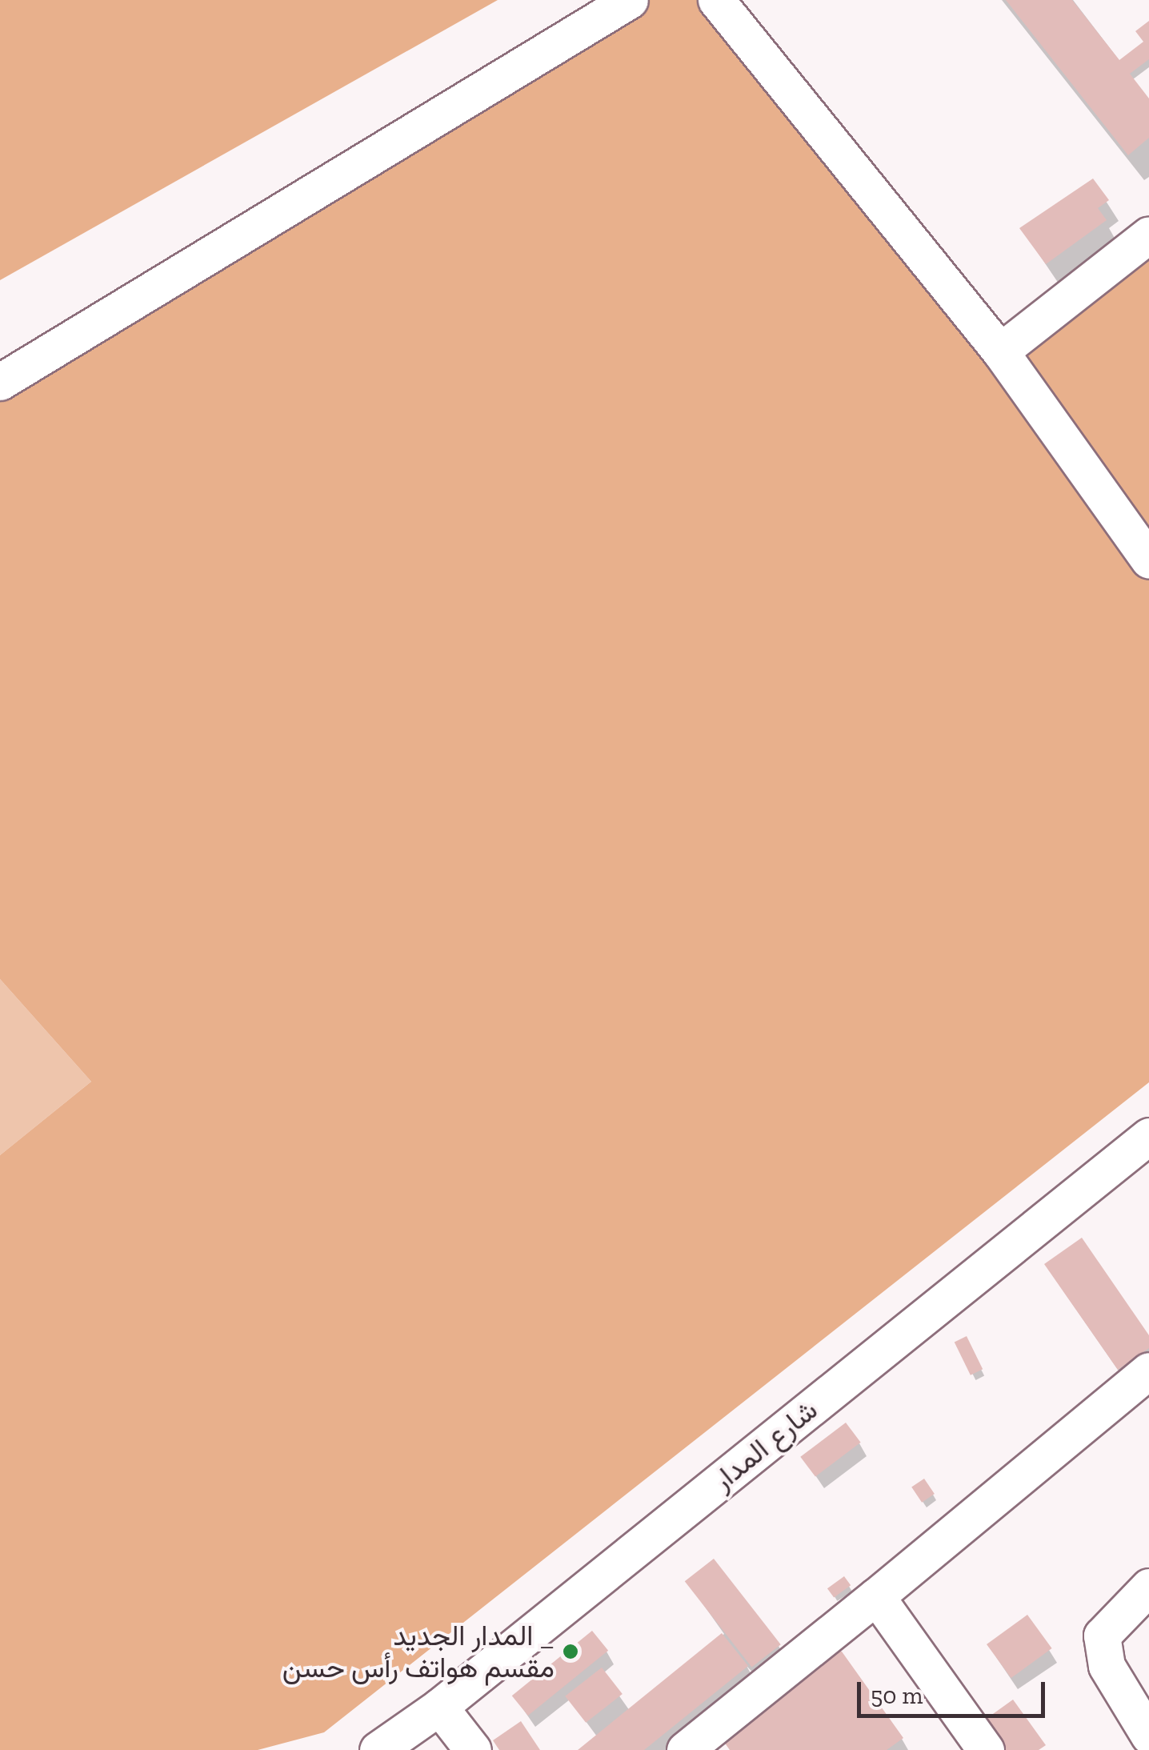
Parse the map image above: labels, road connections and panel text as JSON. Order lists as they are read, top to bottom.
{
  "streets": {
    "street": ["شارع المدار"]
  },
  "places": ["المدار الجديد _ مقسم هواتف رأس حسن"],
  "scale_bar": "50 m"
}
